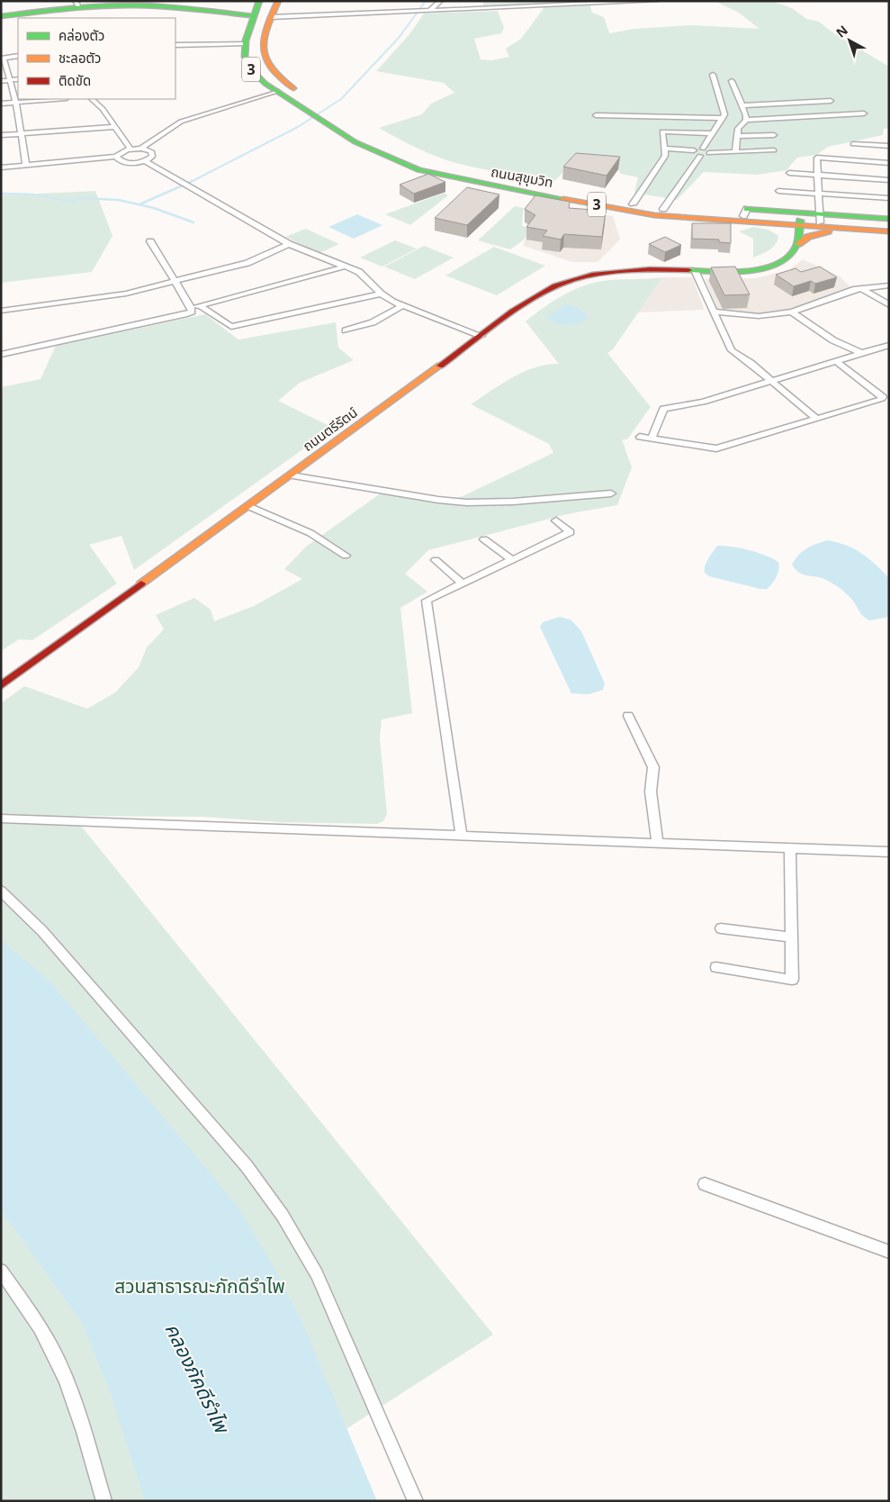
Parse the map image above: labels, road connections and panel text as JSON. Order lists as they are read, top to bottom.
{
  "streets": {
    "main road": ["3", "ถนนสุขุมวิท", "ถนนตรีรัตน์"]
  },
  "crossings": [
    ["ถนนสุขุมวิท", "ถนนตรีรัตน์"]
  ],
  "water": ["คลองภัคดีรำไพ"],
  "parks": ["สวนสาธารณะภักดีรำไพ"],
  "legend": ["คล่องตัว", "ชะลอตัว", "ติดขัด"],
  "north": "top left"
}
